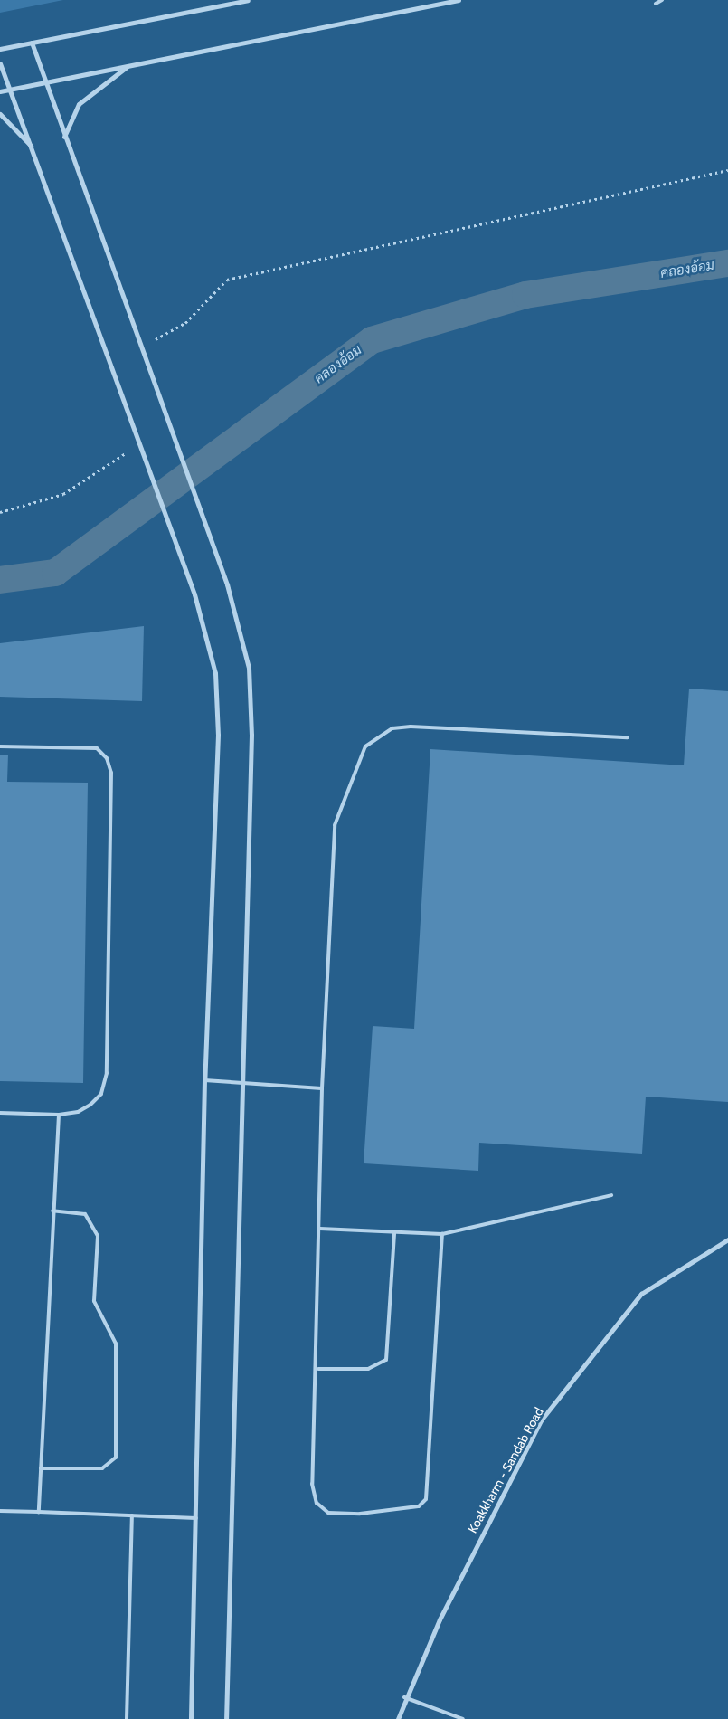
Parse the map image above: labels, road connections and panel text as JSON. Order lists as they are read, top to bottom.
{
  "streets": {
    "street": ["Koakkharm - Sandab Road"]
  },
  "water": ["คลองอ้อม"]
}
